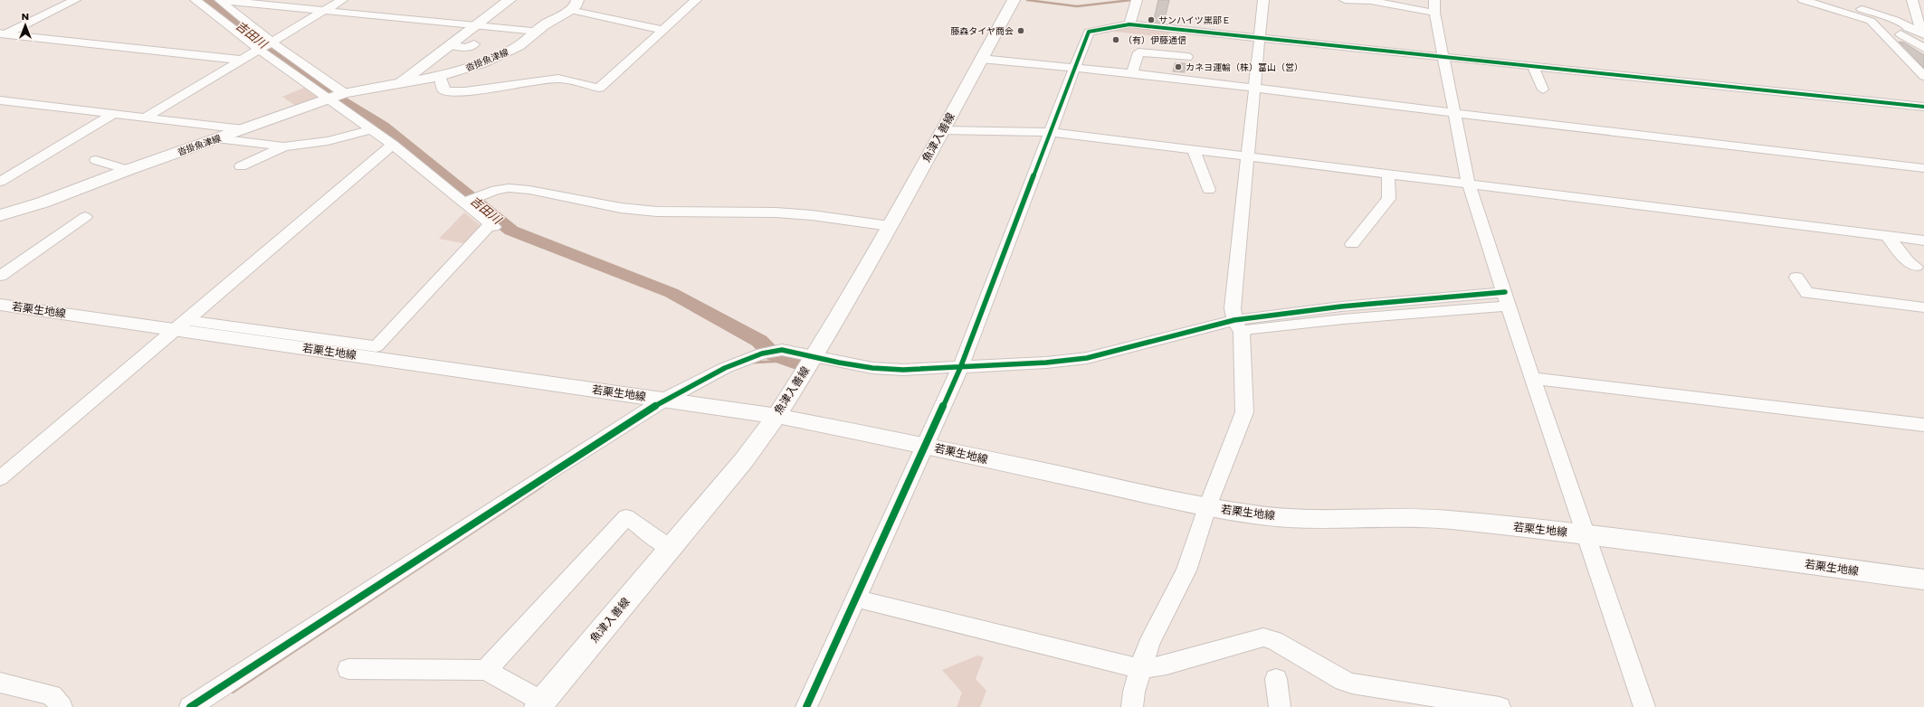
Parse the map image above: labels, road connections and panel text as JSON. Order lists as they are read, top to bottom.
{
  "streets": {
    "main road": ["沓掛魚津線", "魚津入善線", "若栗生地線"]
  },
  "crossings": [
    ["魚津入善線", "若栗生地線"]
  ],
  "water": ["吉田川"],
  "places": [
    "サンハイツ黒部Ｅ",
    "藤森タイヤ商会",
    "（有）伊藤通信",
    "カネヨ運輸（株）富山（営）"
  ],
  "north": "top"
}
